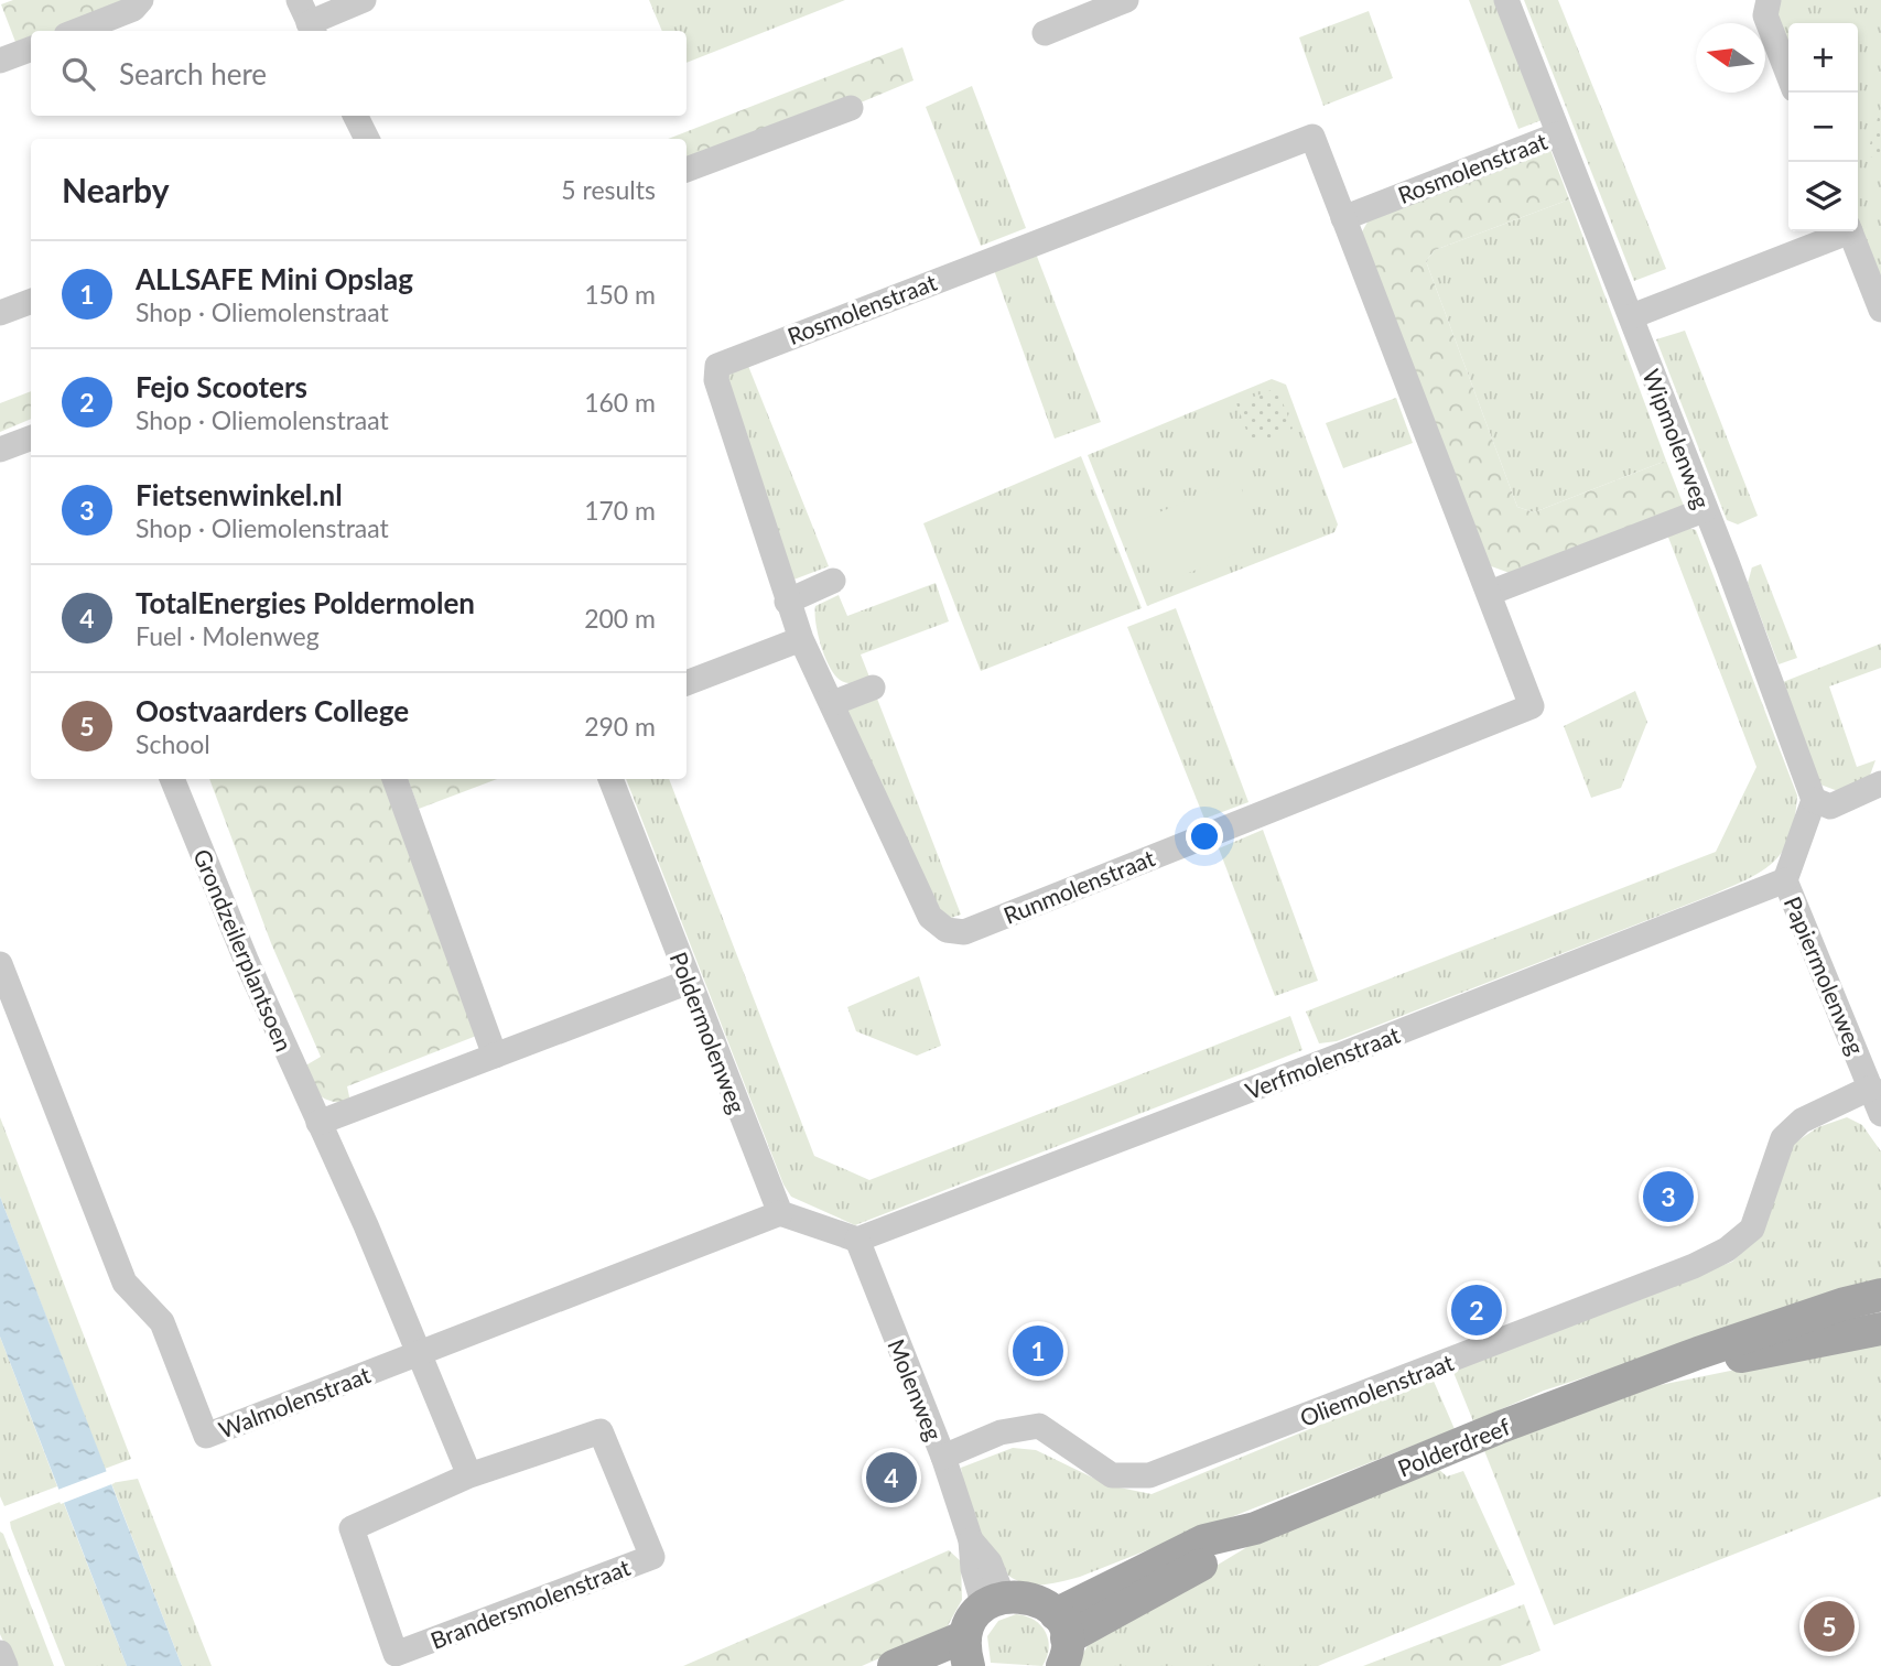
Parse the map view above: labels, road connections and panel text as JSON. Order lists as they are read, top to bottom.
{
  "streets": {
    "main road": ["Polderdreef"],
    "street": [
      "Rosmolenstraat",
      "Wipmolenweg",
      "Runmolenstraat",
      "Grondzeilerplantsoen",
      "Papiermolenweg",
      "Poldermolenweg",
      "Verfmolenstraat",
      "Molenweg",
      "Oliemolenstraat",
      "Walmolenstraat",
      "Brandersmolenstraat"
    ]
  },
  "crossings": [
    ["Rosmolenstraat", "Wipmolenweg"],
    ["Rosmolenstraat", "Runmolenstraat"],
    ["Grondzeilerplantsoen", "Walmolenstraat"],
    ["Papiermolenweg", "Verfmolenstraat"],
    ["Papiermolenweg", "Oliemolenstraat"],
    ["Poldermolenweg", "Walmolenstraat"],
    ["Verfmolenstraat", "Molenweg"],
    ["Molenweg", "Oliemolenstraat"]
  ],
  "north": "left",
  "page": {
    "map_buttons": ["+", "−"],
    "search": "Search here",
    "heading": ["Nearby", "5 results"],
    "list": [
      {
        "mark": "1",
        "name": "ALLSAFE Mini Opslag",
        "note": "Shop · Oliemolenstraat",
        "value": "150 m"
      },
      {
        "mark": "2",
        "name": "Fejo Scooters",
        "note": "Shop · Oliemolenstraat",
        "value": "160 m"
      },
      {
        "mark": "3",
        "name": "Fietsenwinkel.nl",
        "note": "Shop · Oliemolenstraat",
        "value": "170 m"
      },
      {
        "mark": "4",
        "name": "TotalEnergies Poldermolen",
        "note": "Fuel · Molenweg",
        "value": "200 m"
      },
      {
        "mark": "5",
        "name": "Oostvaarders College",
        "note": "School",
        "value": "290 m"
      }
    ],
    "pins": [
      "3",
      "2",
      "1",
      "4",
      "5"
    ]
  }
}
